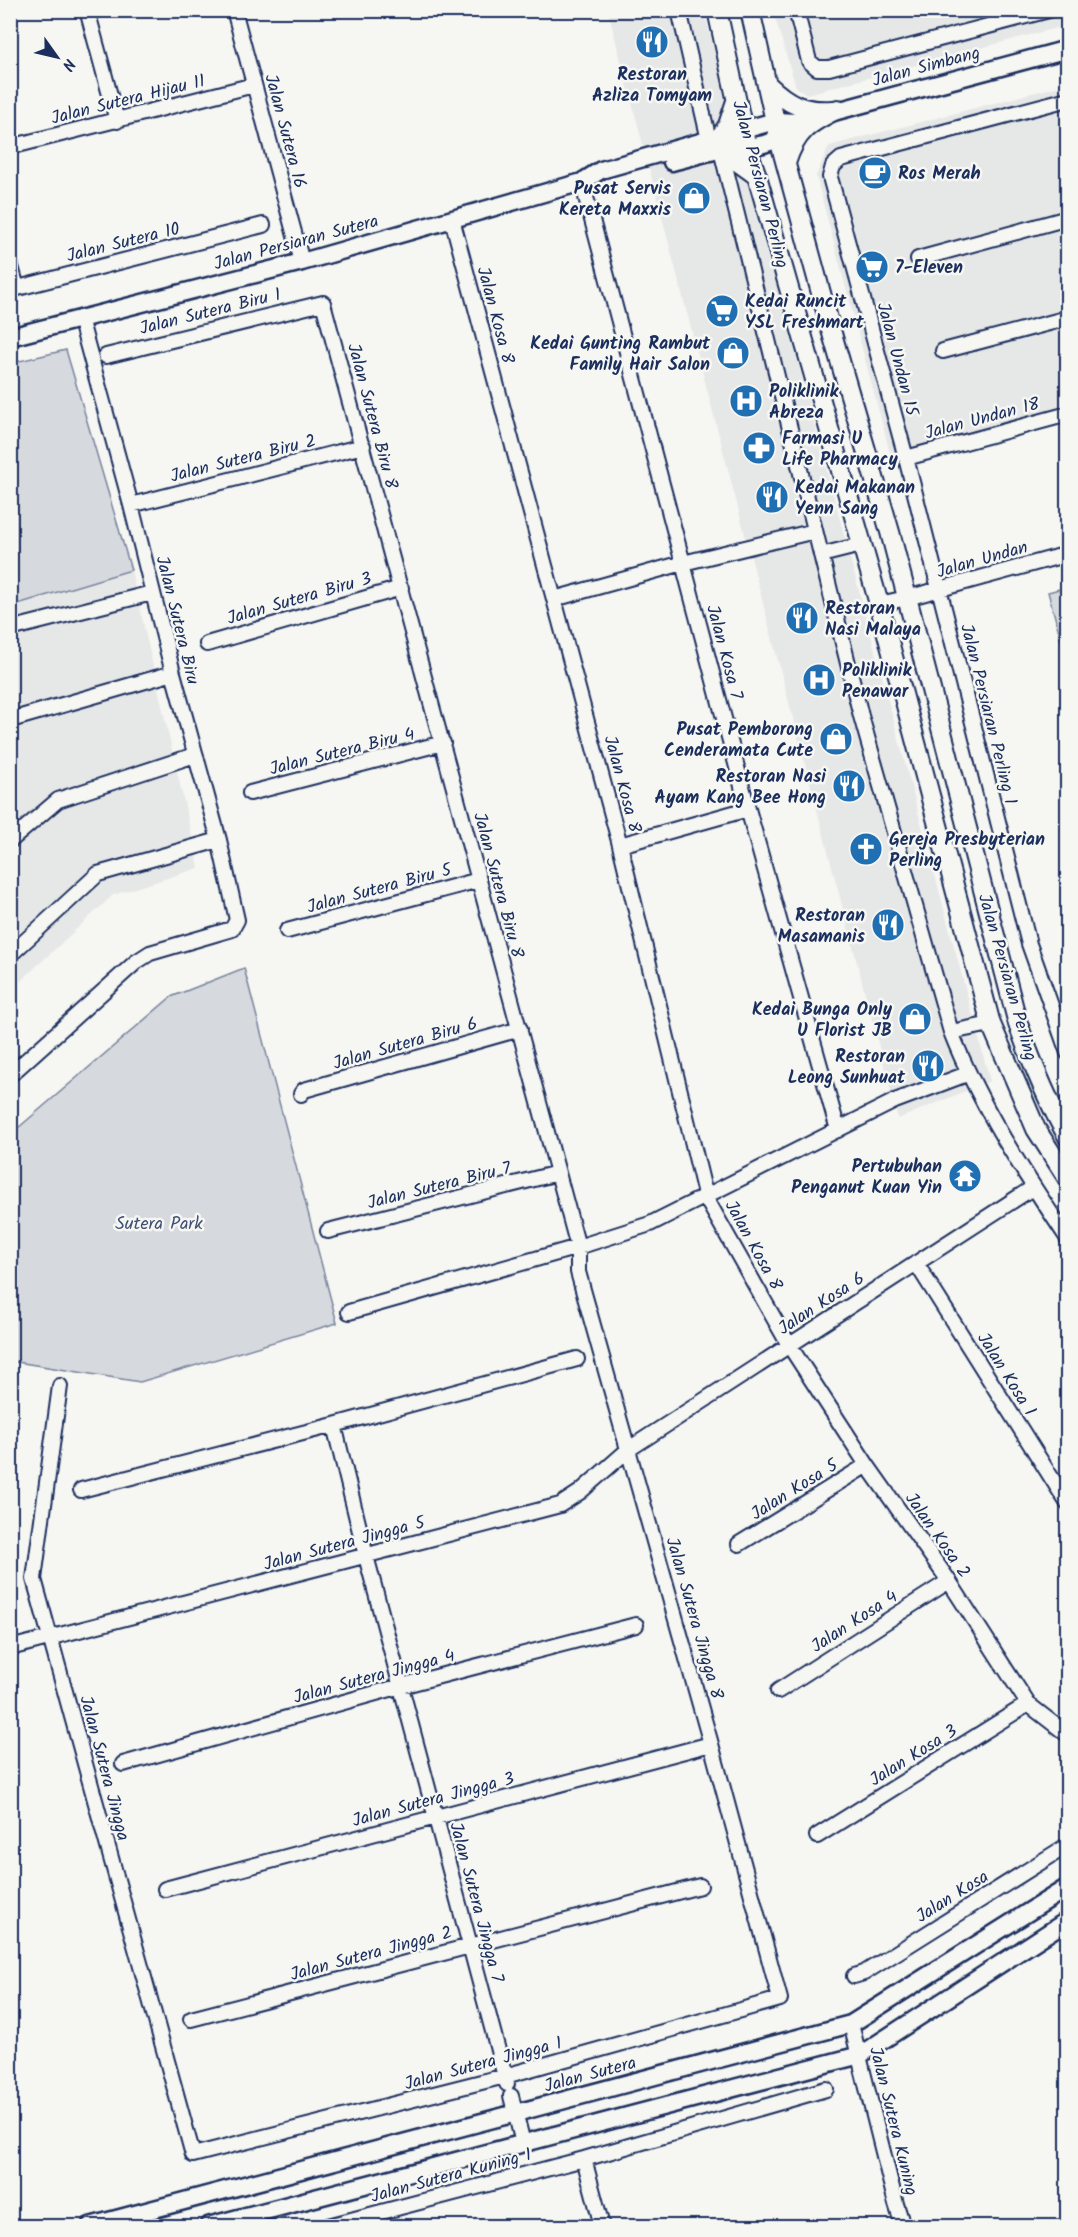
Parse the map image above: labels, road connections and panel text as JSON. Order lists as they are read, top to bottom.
{
  "streets": {
    "main road": ["Jalan Persiaran Perling"],
    "street": [
      "Jalan Simbang",
      "Jalan Sutera Hijau 11",
      "Jalan Sutera 16",
      "Jalan Sutera 10",
      "Jalan Persiaran Sutera",
      "Jalan Sutera Biru 1",
      "Jalan Kosa 8",
      "Jalan Undan 15",
      "Jalan Sutera Biru 8",
      "Jalan Undan 18",
      "Jalan Sutera Biru 2",
      "Jalan Undan",
      "Jalan Sutera Biru 3",
      "Jalan Sutera Biru",
      "Jalan Kosa 7",
      "Jalan Persiaran Perling 1",
      "Jalan Sutera Biru 4",
      "Jalan Sutera Biru 5",
      "Jalan Sutera Biru 6",
      "Jalan Sutera Biru 7",
      "Jalan Kosa 6",
      "Jalan Kosa 1",
      "Jalan Kosa 5",
      "Jalan Kosa 2",
      "Jalan Sutera Jingga 5",
      "Jalan Sutera Jingga 8",
      "Jalan Kosa 4",
      "Jalan Sutera Jingga 4",
      "Jalan Kosa 3",
      "Jalan Sutera Jingga",
      "Jalan Sutera Jingga 3",
      "Jalan Kosa",
      "Jalan Sutera Jingga 7",
      "Jalan Sutera Jingga 2",
      "Jalan Sutera Jingga 1",
      "Jalan Sutera",
      "Jalan Sutera Kuning",
      "Jalan Sutera Kuning 1"
    ]
  },
  "crossings": [
    ["Jalan Simbang", "Jalan Persiaran Sutera"],
    ["Jalan Sutera Hijau 11", "Jalan Sutera 16"],
    ["Jalan Sutera 16", "Jalan Persiaran Sutera"],
    ["Jalan Persiaran Perling", "Jalan Persiaran Sutera"],
    ["Jalan Persiaran Perling", "Jalan Undan"],
    ["Jalan Persiaran Sutera", "Jalan Kosa 8"],
    ["Jalan Persiaran Sutera", "Jalan Sutera Biru"],
    ["Jalan Persiaran Sutera", "Jalan Kosa 7"],
    ["Jalan Sutera Biru 1", "Jalan Sutera Biru 8"],
    ["Jalan Kosa 8", "Jalan Kosa 6"],
    ["Jalan Kosa 8", "Jalan Kosa 2"],
    ["Jalan Undan 15", "Jalan Undan 18"],
    ["Jalan Undan 15", "Jalan Undan"],
    ["Jalan Undan 15", "Jalan Persiaran Perling 1"],
    ["Jalan Sutera Biru 8", "Jalan Sutera Biru 2"],
    ["Jalan Sutera Biru 8", "Jalan Sutera Biru 3"],
    ["Jalan Sutera Biru 8", "Jalan Sutera Biru 4"],
    ["Jalan Sutera Biru 8", "Jalan Sutera Biru 5"],
    ["Jalan Sutera Biru 8", "Jalan Sutera Biru 6"],
    ["Jalan Sutera Biru 8", "Jalan Sutera Biru 7"],
    ["Jalan Sutera Biru 8", "Jalan Sutera Jingga 8"],
    ["Jalan Sutera Biru 2", "Jalan Sutera Biru"],
    ["Jalan Undan", "Jalan Persiaran Perling 1"],
    ["Jalan Kosa 6", "Jalan Kosa 1"],
    ["Jalan Kosa 6", "Jalan Kosa 2"],
    ["Jalan Kosa 6", "Jalan Sutera Jingga 5"],
    ["Jalan Kosa 6", "Jalan Sutera Jingga 8"],
    ["Jalan Kosa 5", "Jalan Kosa 2"],
    ["Jalan Kosa 2", "Jalan Kosa 4"],
    ["Jalan Kosa 2", "Jalan Kosa 3"],
    ["Jalan Sutera Jingga 5", "Jalan Sutera Jingga 8"],
    ["Jalan Sutera Jingga 5", "Jalan Sutera Jingga"],
    ["Jalan Sutera Jingga 5", "Jalan Sutera Jingga 7"],
    ["Jalan Sutera Jingga 8", "Jalan Sutera Jingga 3"],
    ["Jalan Sutera Jingga 8", "Jalan Sutera Jingga 1"],
    ["Jalan Sutera Jingga 4", "Jalan Sutera Jingga 7"],
    ["Jalan Sutera Jingga", "Jalan Sutera Jingga 1"],
    ["Jalan Sutera Jingga 3", "Jalan Sutera Jingga 7"],
    ["Jalan Sutera Jingga 7", "Jalan Sutera Jingga 2"],
    ["Jalan Sutera Jingga 7", "Jalan Sutera Jingga 1"],
    ["Jalan Sutera Jingga 7", "Jalan Sutera"],
    ["Jalan Sutera", "Jalan Sutera Kuning"]
  ],
  "parks": ["Sutera Park"],
  "places": {
    "restaurant": [
      "Restoran Azliza Tomyam",
      "Kedai Makanan Yenn Sang",
      "Restoran Nasi Malaya",
      "Restoran Nasi Ayam Kang Bee Hong",
      "Restoran Masamanis",
      "Restoran Leong Sunhuat"
    ],
    "cafe": ["Ros Merah"],
    "shop": [
      "Pusat Servis Kereta Maxxis",
      "Kedai Gunting Rambut Family Hair Salon",
      "Pusat Pemborong Cenderamata Cute",
      "Kedai Bunga Only U Florist JB"
    ],
    "supermarket": ["7-Eleven", "Kedai Runcit YSL Freshmart"],
    "hospital": ["Poliklinik Abreza", "Poliklinik Penawar"],
    "pharmacy": ["Farmasi U Life Pharmacy"],
    "church": ["Gereja Presbyterian Perling"],
    "temple": ["Pertubuhan Penganut Kuan Yin"]
  },
  "north": "bottom right"
}
